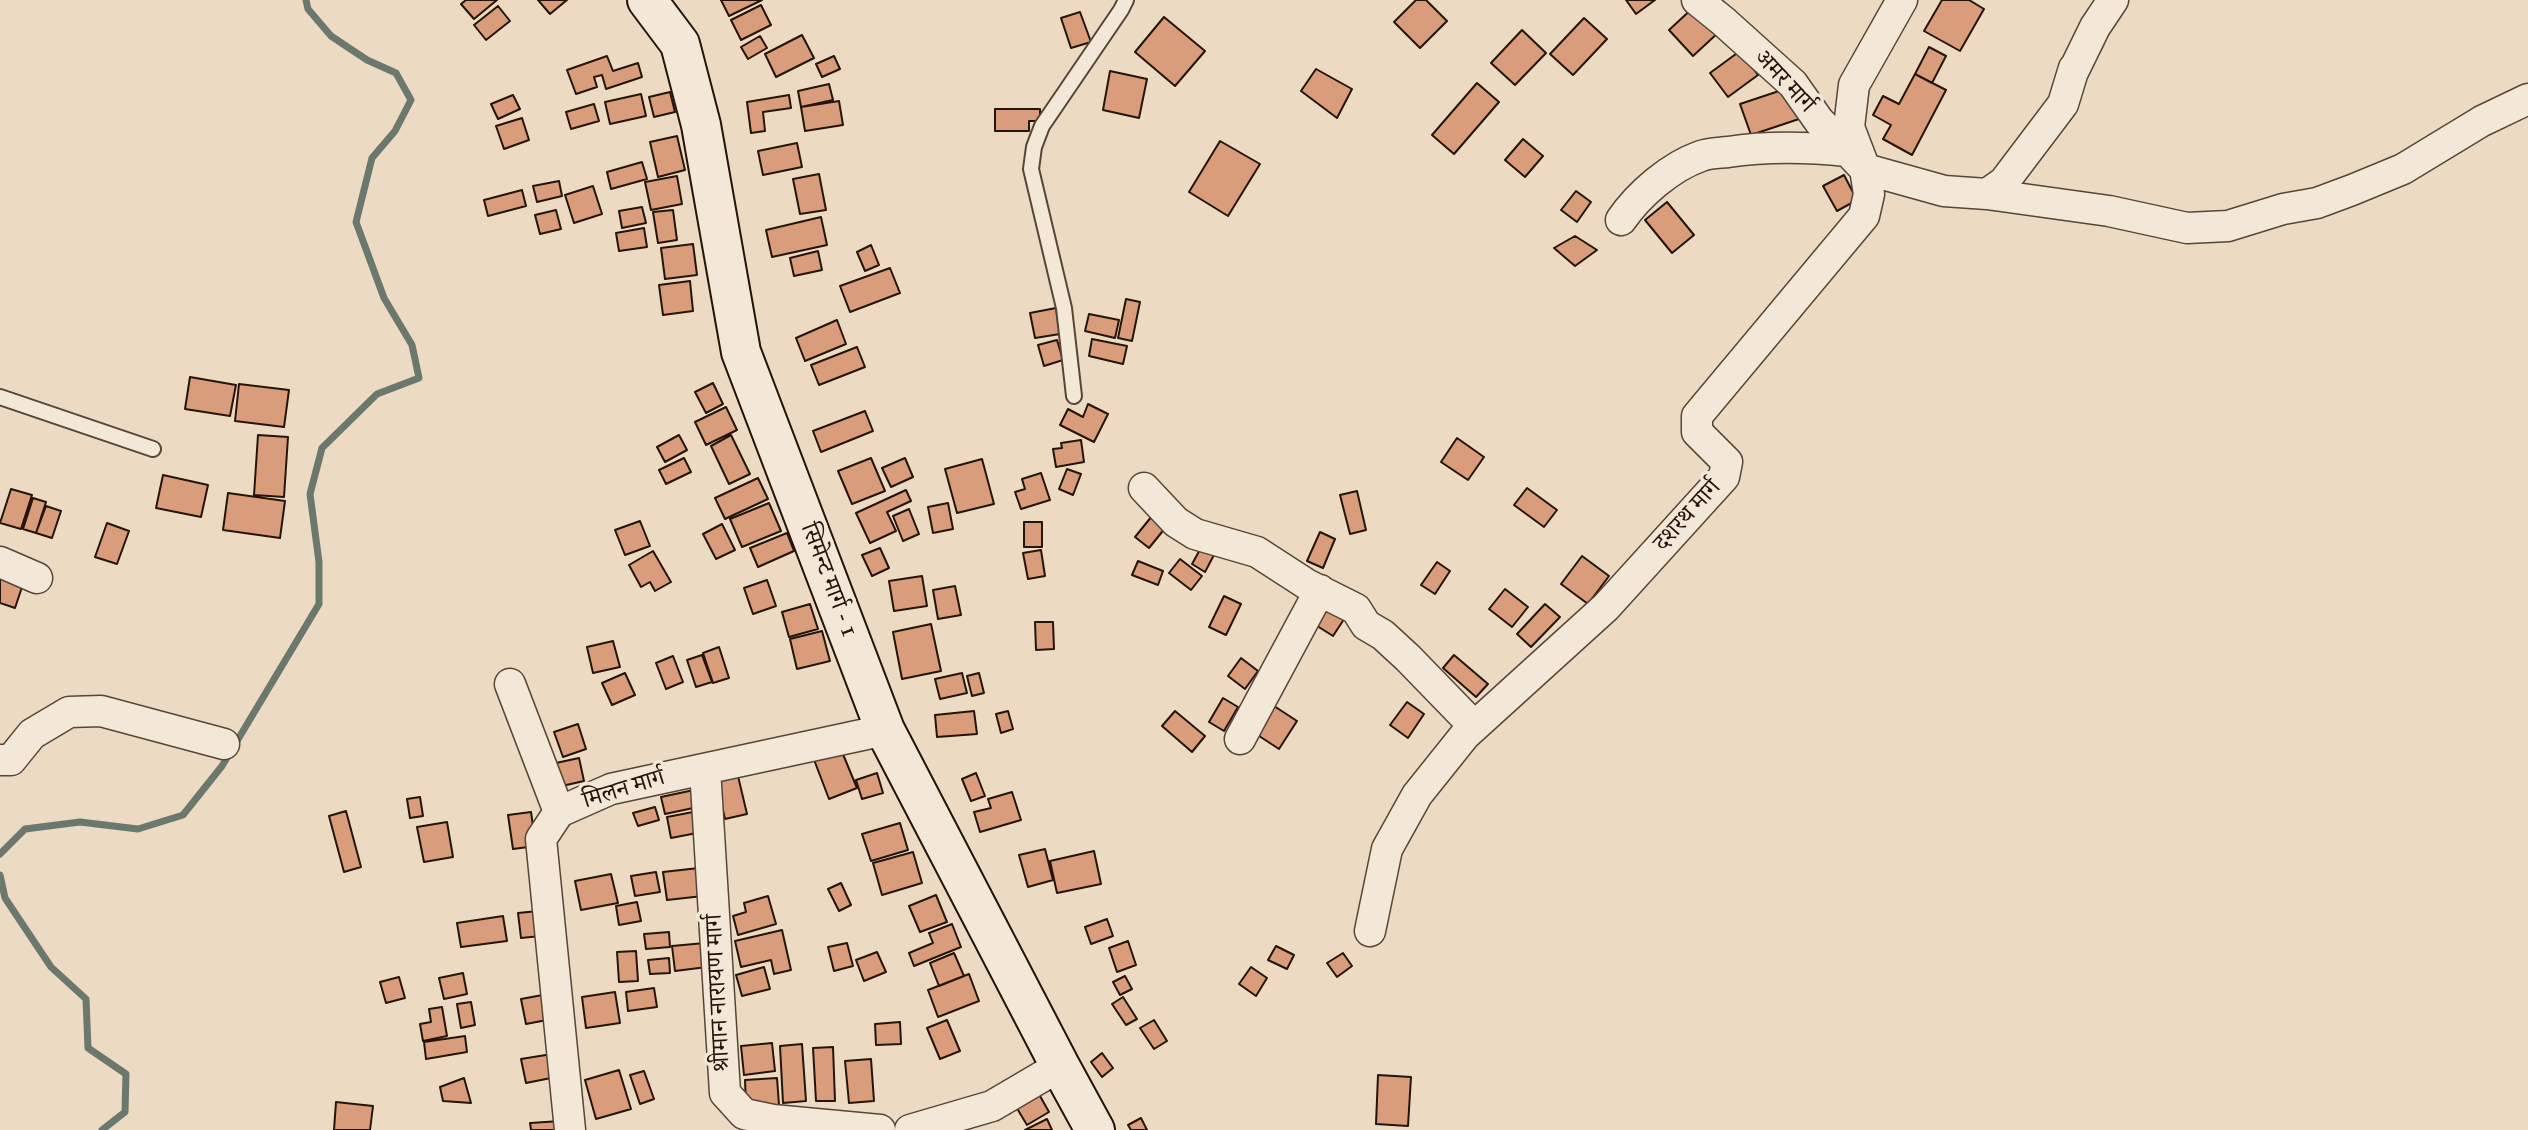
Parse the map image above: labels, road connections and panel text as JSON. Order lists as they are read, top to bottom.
{
  "streets": {
    "street": [
      "अमर मार्ग",
      "दशरथ मार्ग",
      "सिमेन्ट मार्ग - 1",
      "मिलन मार्ग",
      "श्रीमान नारायण मार्ग"
    ]
  },
  "crossings": [
    ["अमर मार्ग", "दशरथ मार्ग"],
    ["सिमेन्ट मार्ग - 1", "मिलन मार्ग"],
    ["मिलन मार्ग", "श्रीमान नारायण मार्ग"]
  ]
}
